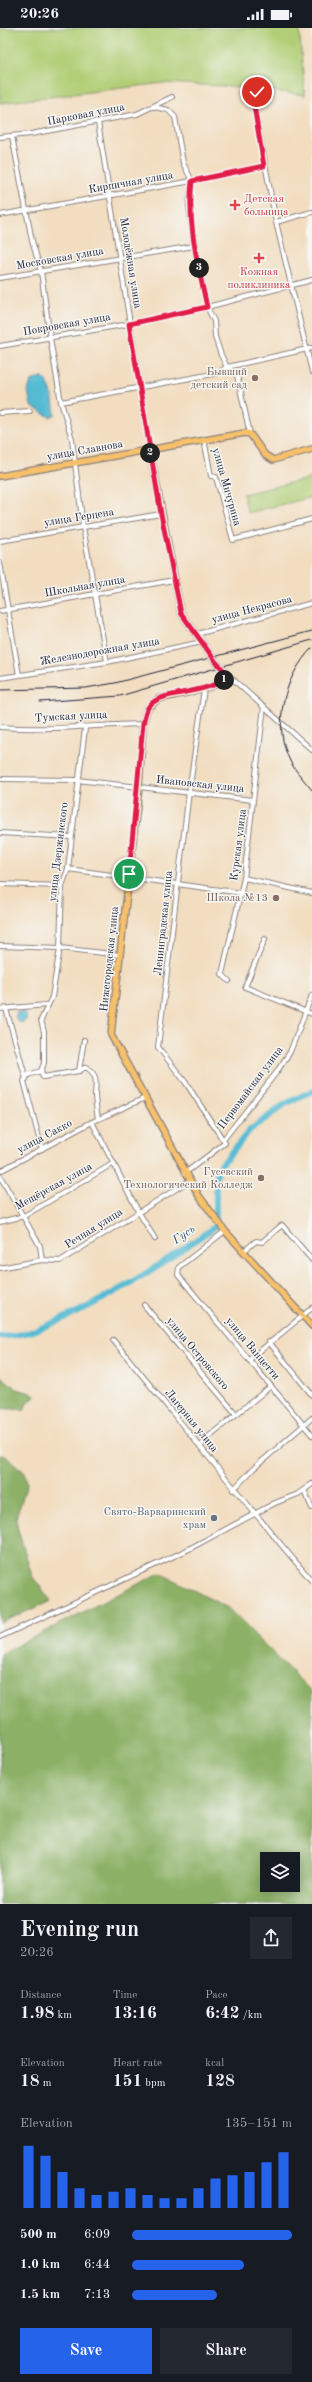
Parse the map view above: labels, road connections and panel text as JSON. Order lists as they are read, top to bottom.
{
  "streets": {
    "main road": ["Молодёжная улица", "улица Славнова", "Нижегородская улица"],
    "street": [
      "Парковая улица",
      "Кирпичная улица",
      "Московская улица",
      "Покровская улица",
      "улица Мичурина",
      "улица Герцена",
      "Школьная улица",
      "улица Некрасова",
      "Железнодорожная улица",
      "Тумская улица",
      "Ивановская улица",
      "Курская улица",
      "улица Дзержинского",
      "Ленинградская улица",
      "Первомайская улица",
      "улица Сакко",
      "Мещёрская улица",
      "Речная улица",
      "улица Ванцетти",
      "улица Островского",
      "Лагерная улица"
    ]
  },
  "crossings": [
    ["Парковая улица", "Молодёжная улица"],
    ["Кирпичная улица", "Молодёжная улица"],
    ["Московская улица", "Молодёжная улица"],
    ["Молодёжная улица", "Покровская улица"],
    ["Молодёжная улица", "улица Славнова"],
    ["Молодёжная улица", "улица Герцена"],
    ["Молодёжная улица", "Школьная улица"],
    ["Молодёжная улица", "улица Некрасова"],
    ["Молодёжная улица", "Железнодорожная улица"],
    ["Молодёжная улица", "Нижегородская улица"],
    ["улица Славнова", "улица Мичурина"],
    ["Тумская улица", "улица Дзержинского"],
    ["Тумская улица", "Нижегородская улица"],
    ["Ивановская улица", "Курская улица"],
    ["Ивановская улица", "улица Дзержинского"],
    ["Ивановская улица", "Ленинградская улица"],
    ["Ивановская улица", "Нижегородская улица"],
    ["Ленинградская улица", "Нижегородская улица"],
    ["Ленинградская улица", "Первомайская улица"],
    ["Нижегородская улица", "Первомайская улица"],
    ["Нижегородская улица", "улица Сакко"],
    ["Нижегородская улица", "Речная улица"],
    ["Нижегородская улица", "улица Ванцетти"]
  ],
  "water": ["Гусь"],
  "places": {
    "health": ["Детская больница", "Кожная поликлиника"],
    "other": [
      "Бывший детский сад",
      "Школа №13",
      "Гусевский Технологический Колледж",
      "Свято-Варваринский храм"
    ]
  },
  "page": {
    "status": "20:26",
    "pins": ["3", "2", "1"],
    "heading": ["Evening run", "20:26"],
    "stats": [
      ["Distance", "1.98 km"],
      ["Time", "13:16"],
      ["Pace", "6:42 /km"],
      ["Elevation", "18 m"],
      ["Heart rate", "151 bpm"],
      ["kcal", "128"]
    ],
    "chart": ["Elevation", "135–151 m"],
    "list": [
      {
        "name": "500 m",
        "note": "6:09"
      },
      {
        "name": "1.0 km",
        "note": "6:44"
      },
      {
        "name": "1.5 km",
        "note": "7:13"
      }
    ],
    "buttons": ["Save", "Share"]
  }
}
